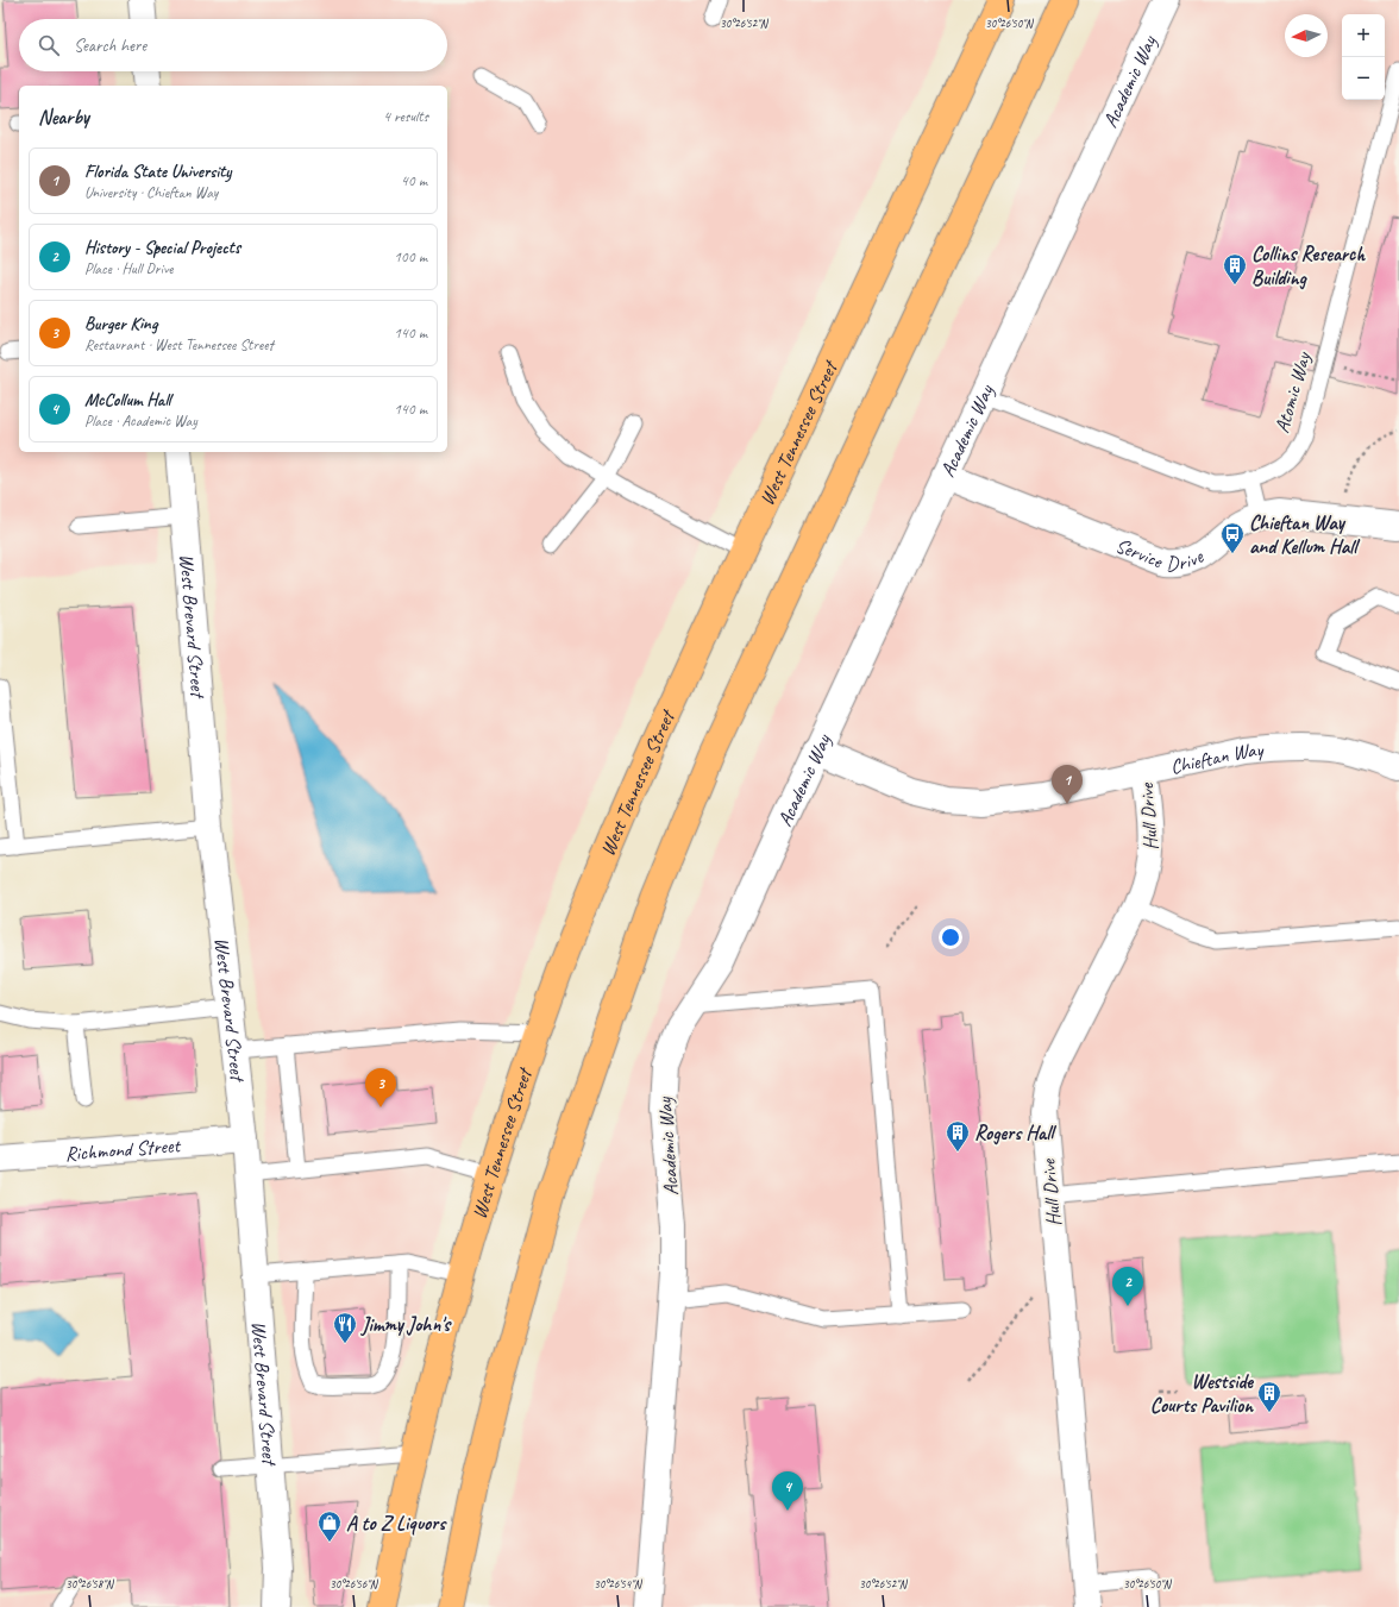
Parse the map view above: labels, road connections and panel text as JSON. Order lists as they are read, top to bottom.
{
  "streets": {
    "main road": ["West Tennessee Street"],
    "street": [
      "Academic Way",
      "Service Drive",
      "West Brevard Street",
      "Chieftan Way",
      "Hull Drive",
      "Richmond Street"
    ],
    "lane": ["Atomic Way"]
  },
  "crossings": [
    ["Academic Way", "Atomic Way"],
    ["Academic Way", "Service Drive"],
    ["Academic Way", "Chieftan Way"],
    ["West Brevard Street", "Richmond Street"],
    ["Chieftan Way", "Hull Drive"]
  ],
  "places": {
    "building": ["Collins Research Building", "Rogers Hall", "Westside Courts Pavilion"],
    "bus stop": ["Chieftan Way and Kellum Hall"],
    "restaurant": ["Jimmy John's"],
    "shop": ["A to Z Liquors"]
  },
  "north": "left",
  "page": {
    "map_buttons": ["+", "−"],
    "search": "Search here",
    "heading": ["Nearby", "4 results"],
    "list": [
      {
        "mark": "1",
        "name": "Florida State University",
        "note": "University · Chieftan Way",
        "value": "40 m"
      },
      {
        "mark": "2",
        "name": "History - Special Projects",
        "note": "Place · Hull Drive",
        "value": "100 m"
      },
      {
        "mark": "3",
        "name": "Burger King",
        "note": "Restaurant · West Tennessee Street",
        "value": "140 m"
      },
      {
        "mark": "4",
        "name": "McCollum Hall",
        "note": "Place · Academic Way",
        "value": "140 m"
      }
    ],
    "pins": [
      "1",
      "3",
      "2",
      "4"
    ]
  },
  "coordinates": [
    "30°26'50\"N",
    "30°26'52\"N",
    "30°26'58\"N",
    "30°26'56\"N",
    "30°26'54\"N"
  ]
}
